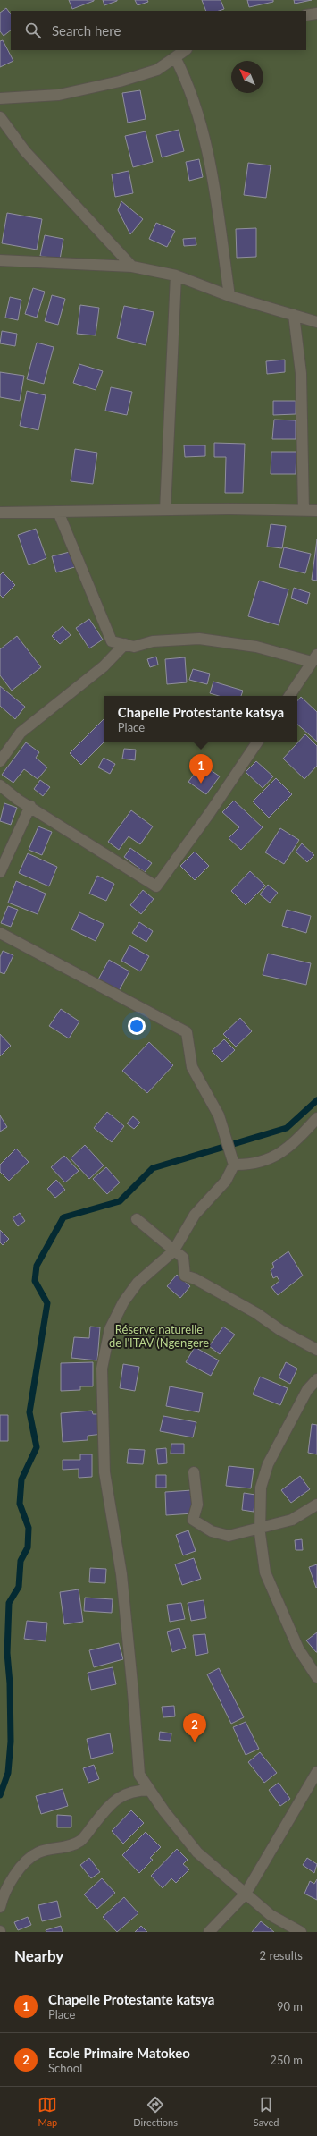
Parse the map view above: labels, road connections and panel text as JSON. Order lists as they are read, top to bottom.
{
  "parks": ["Réserve naturelle de l'ITAV (Ngengere"],
  "north": "top left",
  "page": {
    "search": "Search here",
    "popup": ["Chapelle Protestante katsya", "Place"],
    "pins": ["1", "2"],
    "heading": ["Nearby", "2 results"],
    "list": [
      {
        "mark": "1",
        "name": "Chapelle Protestante katsya",
        "note": "Place",
        "value": "90 m"
      },
      {
        "mark": "2",
        "name": "Ecole Primaire Matokeo",
        "note": "School",
        "value": "250 m"
      }
    ],
    "nav": ["Map", "Directions", "Saved"]
  }
}
